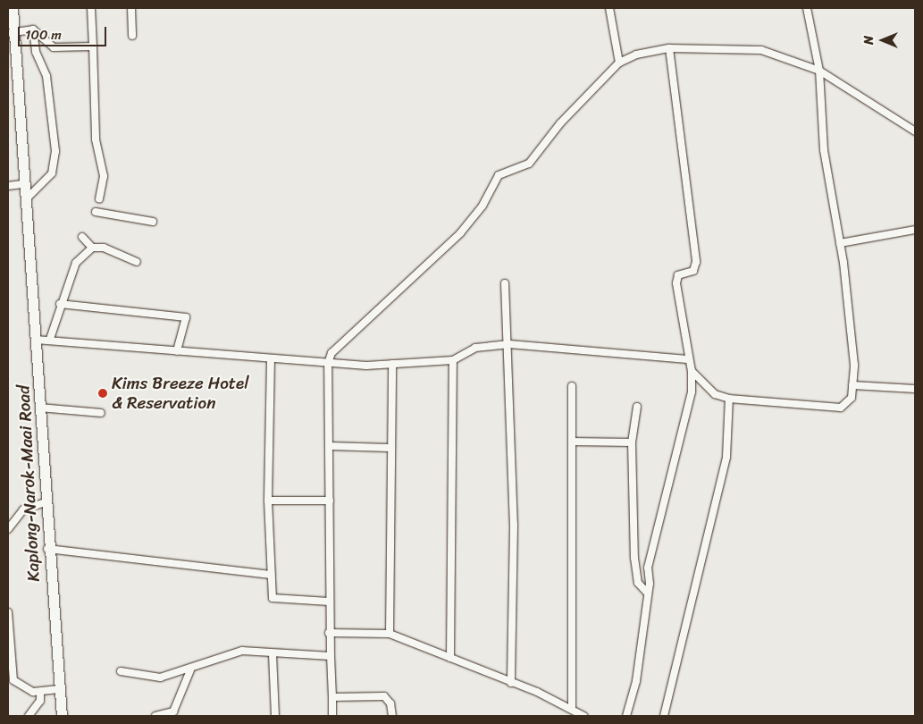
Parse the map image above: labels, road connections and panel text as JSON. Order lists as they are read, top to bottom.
{
  "streets": {
    "highway": ["Kaplong-Narok-Maai Road"]
  },
  "places": ["Kims Breeze Hotel & Reservation"],
  "scale_bar": "100 m",
  "north": "left"
}
